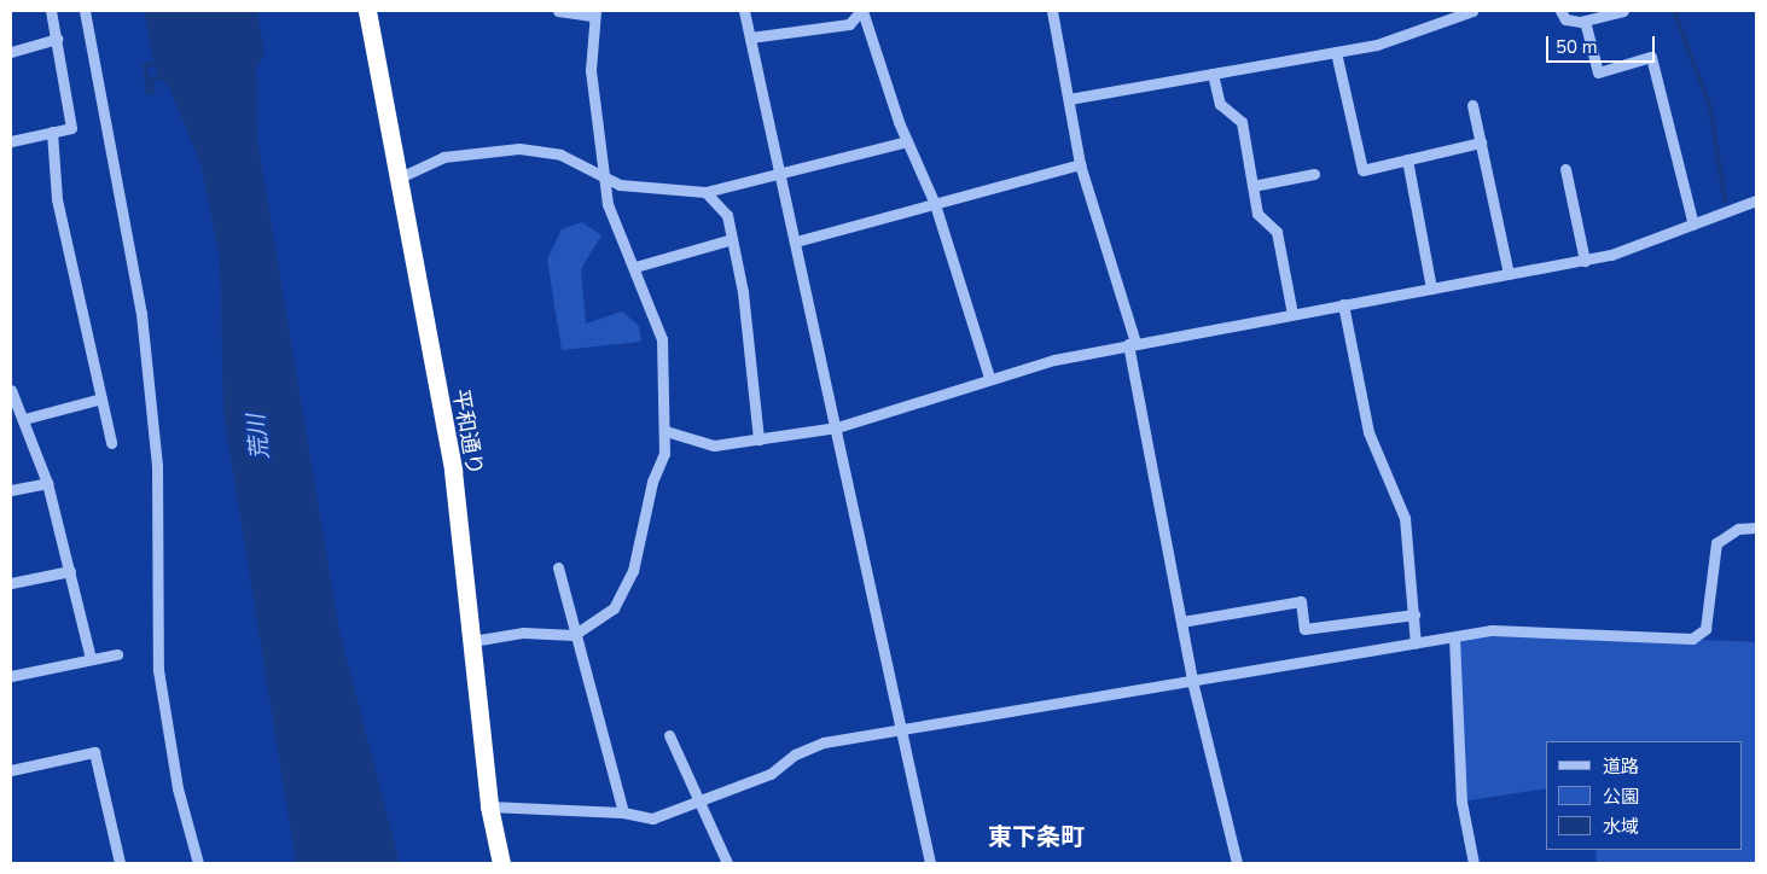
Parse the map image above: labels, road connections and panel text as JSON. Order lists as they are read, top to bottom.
{
  "streets": {
    "highway": ["平和通り"]
  },
  "districts": ["東下条町"],
  "water": ["荒川"],
  "legend": ["道路", "公園", "水域"],
  "scale_bar": "50 m"
}
